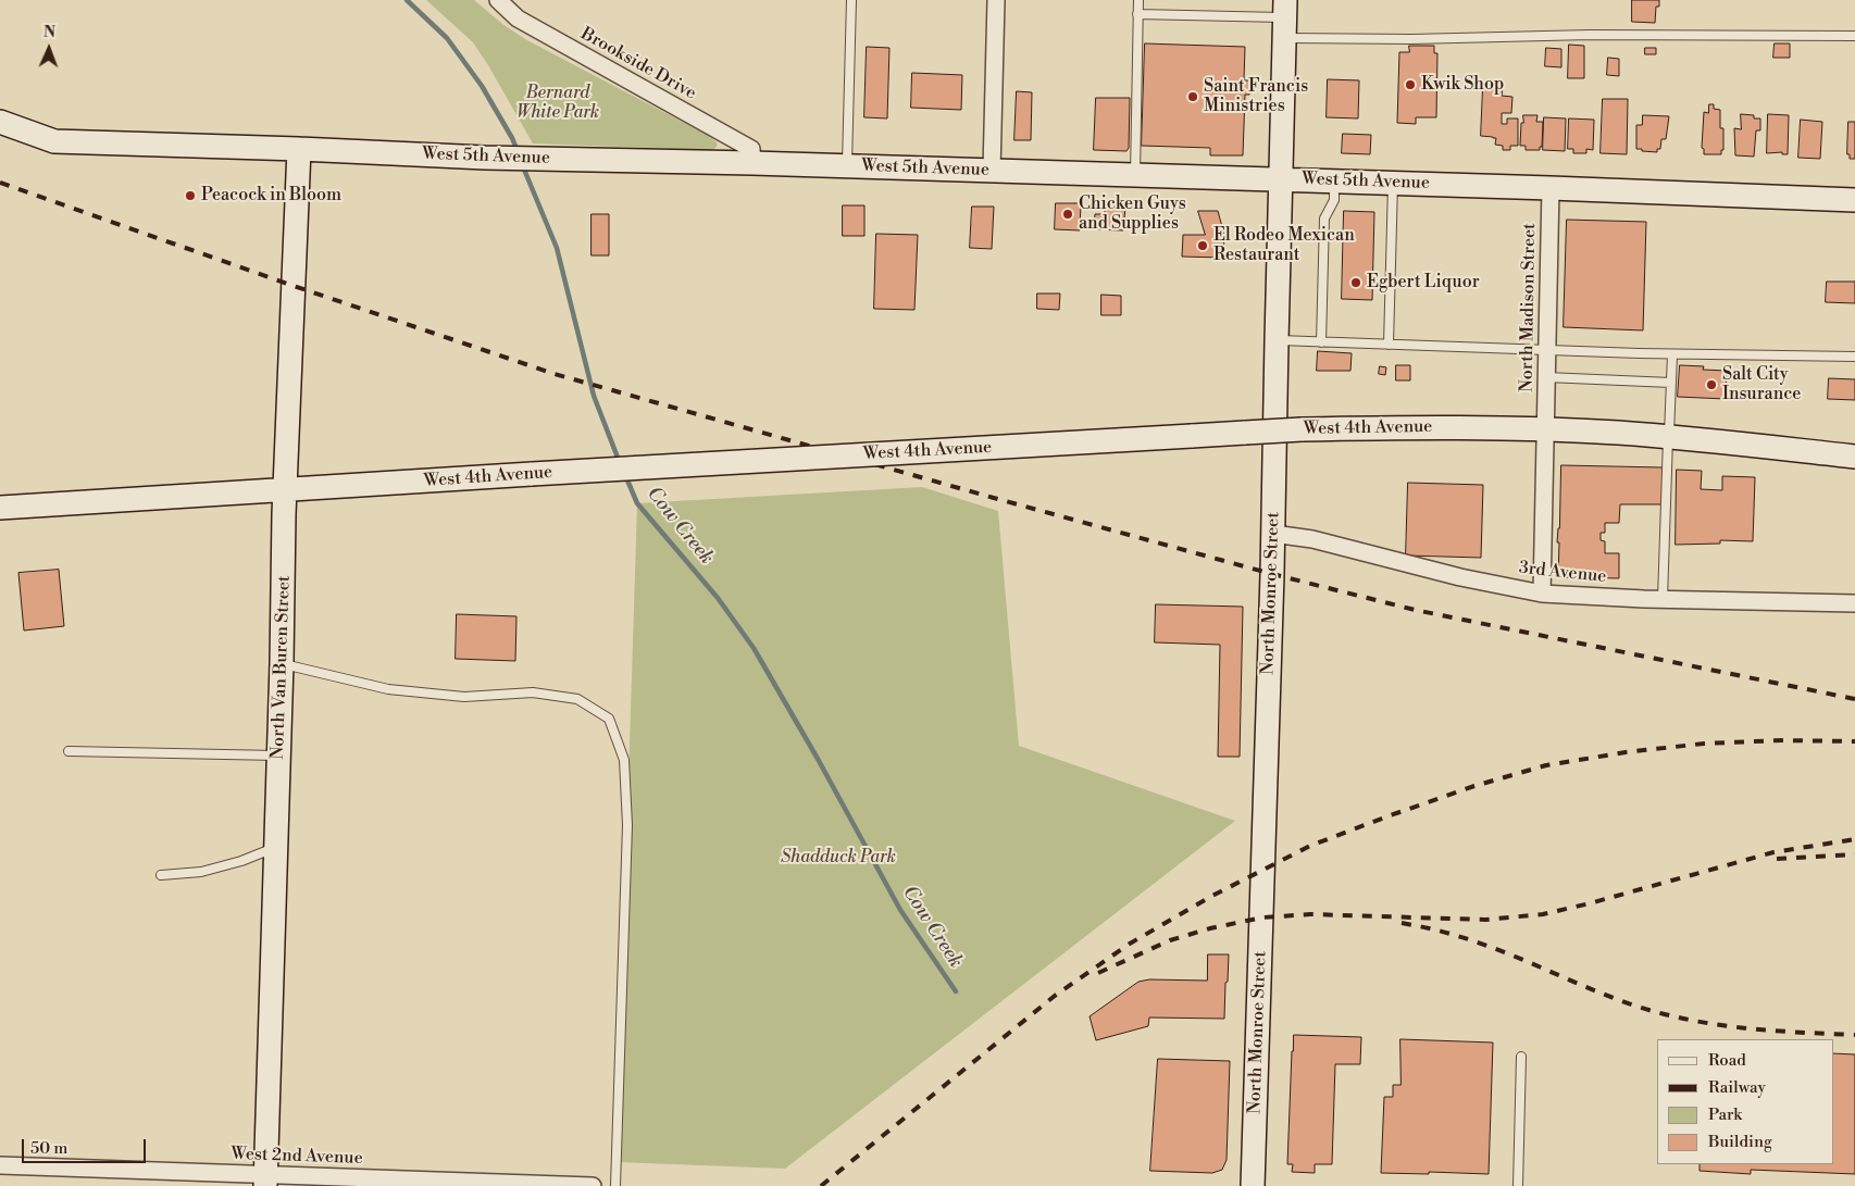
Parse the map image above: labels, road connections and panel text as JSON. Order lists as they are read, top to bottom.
{
  "streets": {
    "street": [
      "Brookside Drive",
      "West 5th Avenue",
      "North Madison Street",
      "West 4th Avenue",
      "3rd Avenue",
      "North Monroe Street",
      "North Van Buren Street",
      "West 2nd Avenue"
    ]
  },
  "crossings": [
    ["Brookside Drive", "West 5th Avenue"],
    ["West 5th Avenue", "North Madison Street"],
    ["West 5th Avenue", "North Monroe Street"],
    ["West 5th Avenue", "North Van Buren Street"],
    ["North Madison Street", "West 4th Avenue"],
    ["North Madison Street", "3rd Avenue"],
    ["West 4th Avenue", "North Van Buren Street"],
    ["3rd Avenue", "North Monroe Street"],
    ["North Van Buren Street", "West 2nd Avenue"]
  ],
  "water": ["Cow Creek"],
  "parks": ["Bernard White Park", "Shadduck Park"],
  "places": [
    "Kwik Shop",
    "Saint Francis Ministries",
    "Peacock in Bloom",
    "Chicken Guys and Supplies",
    "El Rodeo Mexican Restaurant",
    "Egbert Liquor",
    "Salt City Insurance"
  ],
  "legend": [
    "Road",
    "Railway",
    "Park",
    "Building"
  ],
  "scale_bar": "50 m",
  "north": "top"
}
